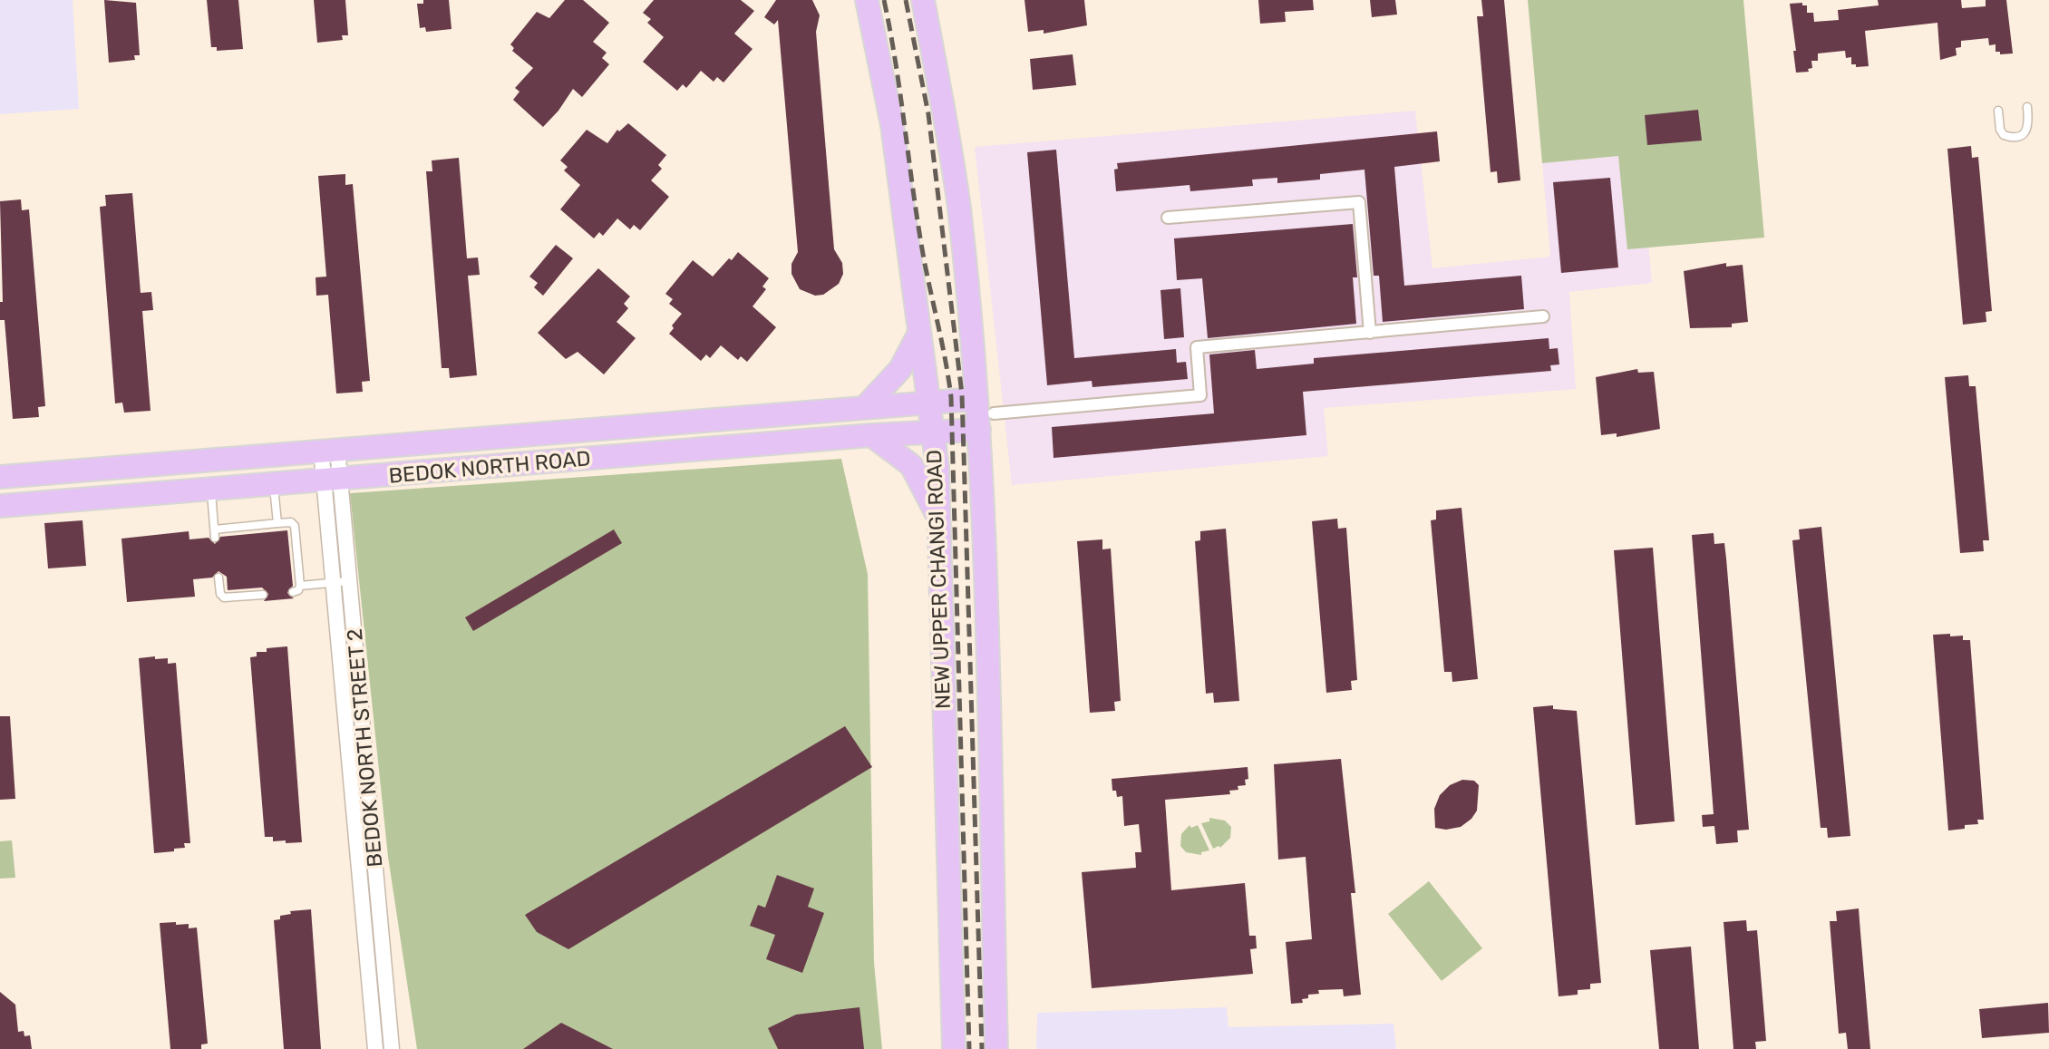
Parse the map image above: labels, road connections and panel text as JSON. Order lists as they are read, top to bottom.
{
  "streets": {
    "main road": ["BEDOK NORTH ROAD", "NEW UPPER CHANGI ROAD"],
    "street": ["BEDOK NORTH STREET 2"]
  },
  "crossings": [
    ["BEDOK NORTH ROAD", "NEW UPPER CHANGI ROAD"],
    ["BEDOK NORTH ROAD", "BEDOK NORTH STREET 2"]
  ]
}
